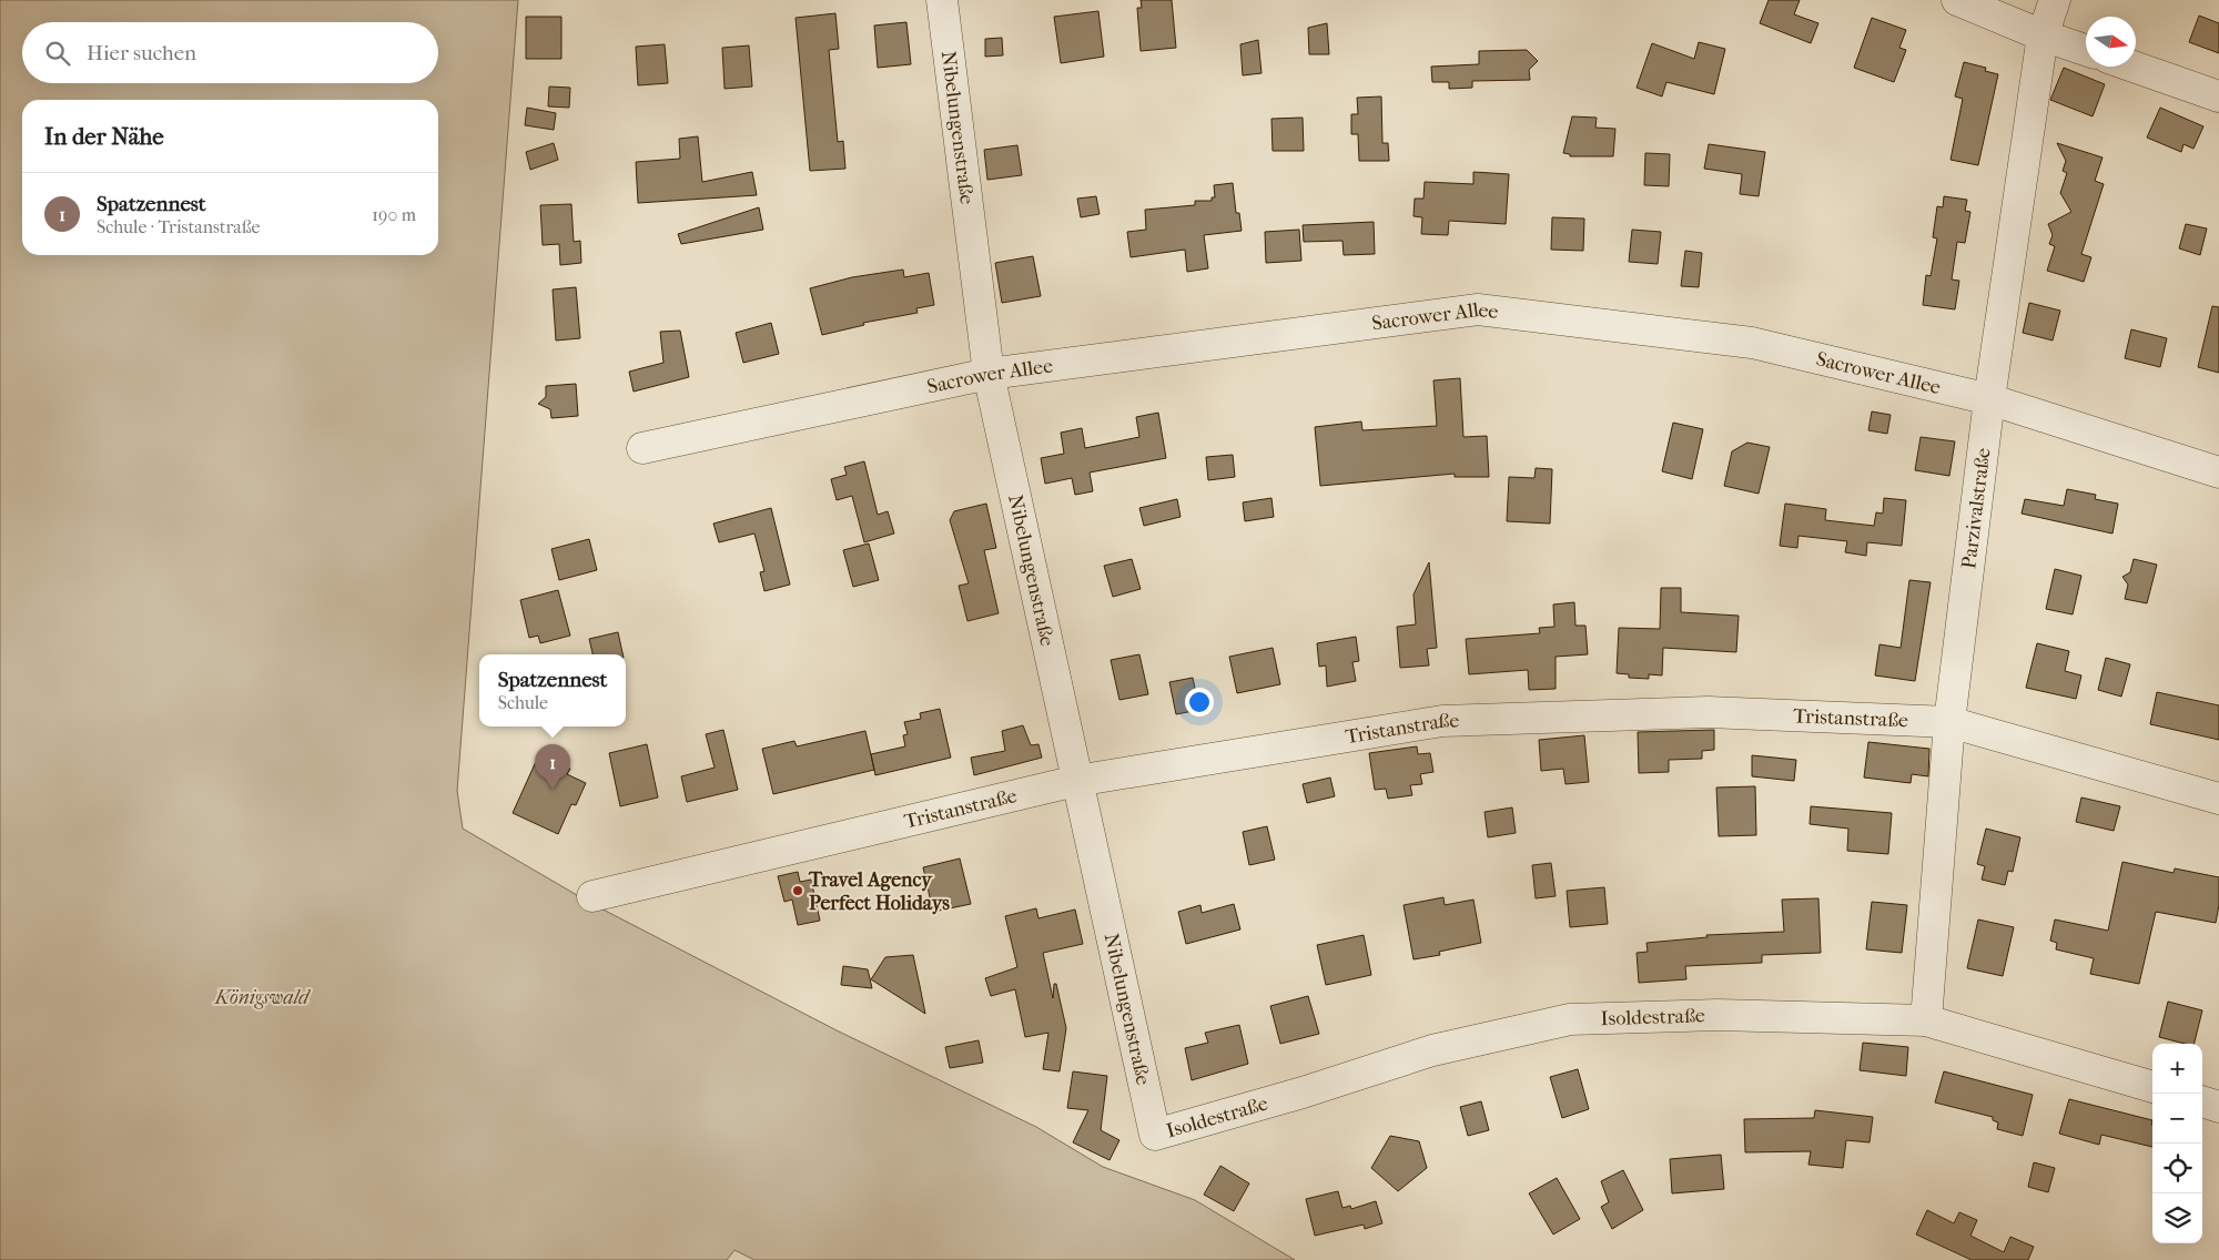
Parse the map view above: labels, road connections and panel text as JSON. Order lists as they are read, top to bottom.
{
  "streets": {
    "street": [
      "Nibelungenstraße",
      "Sacrower Allee",
      "Parzivalstraße",
      "Tristanstraße",
      "Isoldestraße"
    ]
  },
  "crossings": [
    ["Nibelungenstraße", "Sacrower Allee"],
    ["Nibelungenstraße", "Tristanstraße"],
    ["Nibelungenstraße", "Isoldestraße"],
    ["Sacrower Allee", "Parzivalstraße"],
    ["Parzivalstraße", "Tristanstraße"],
    ["Parzivalstraße", "Isoldestraße"]
  ],
  "parks": ["Königswald"],
  "places": ["Travel Agency Perfect Holidays"],
  "north": "right",
  "page": {
    "search": "Hier suchen",
    "heading": "In der Nähe",
    "list": [
      {
        "mark": "1",
        "name": "Spatzennest",
        "note": "Schule · Tristanstraße",
        "value": "190 m"
      }
    ],
    "popup": ["Spatzennest", "Schule"],
    "pins": "1",
    "map_buttons": ["+", "−"]
  }
}
